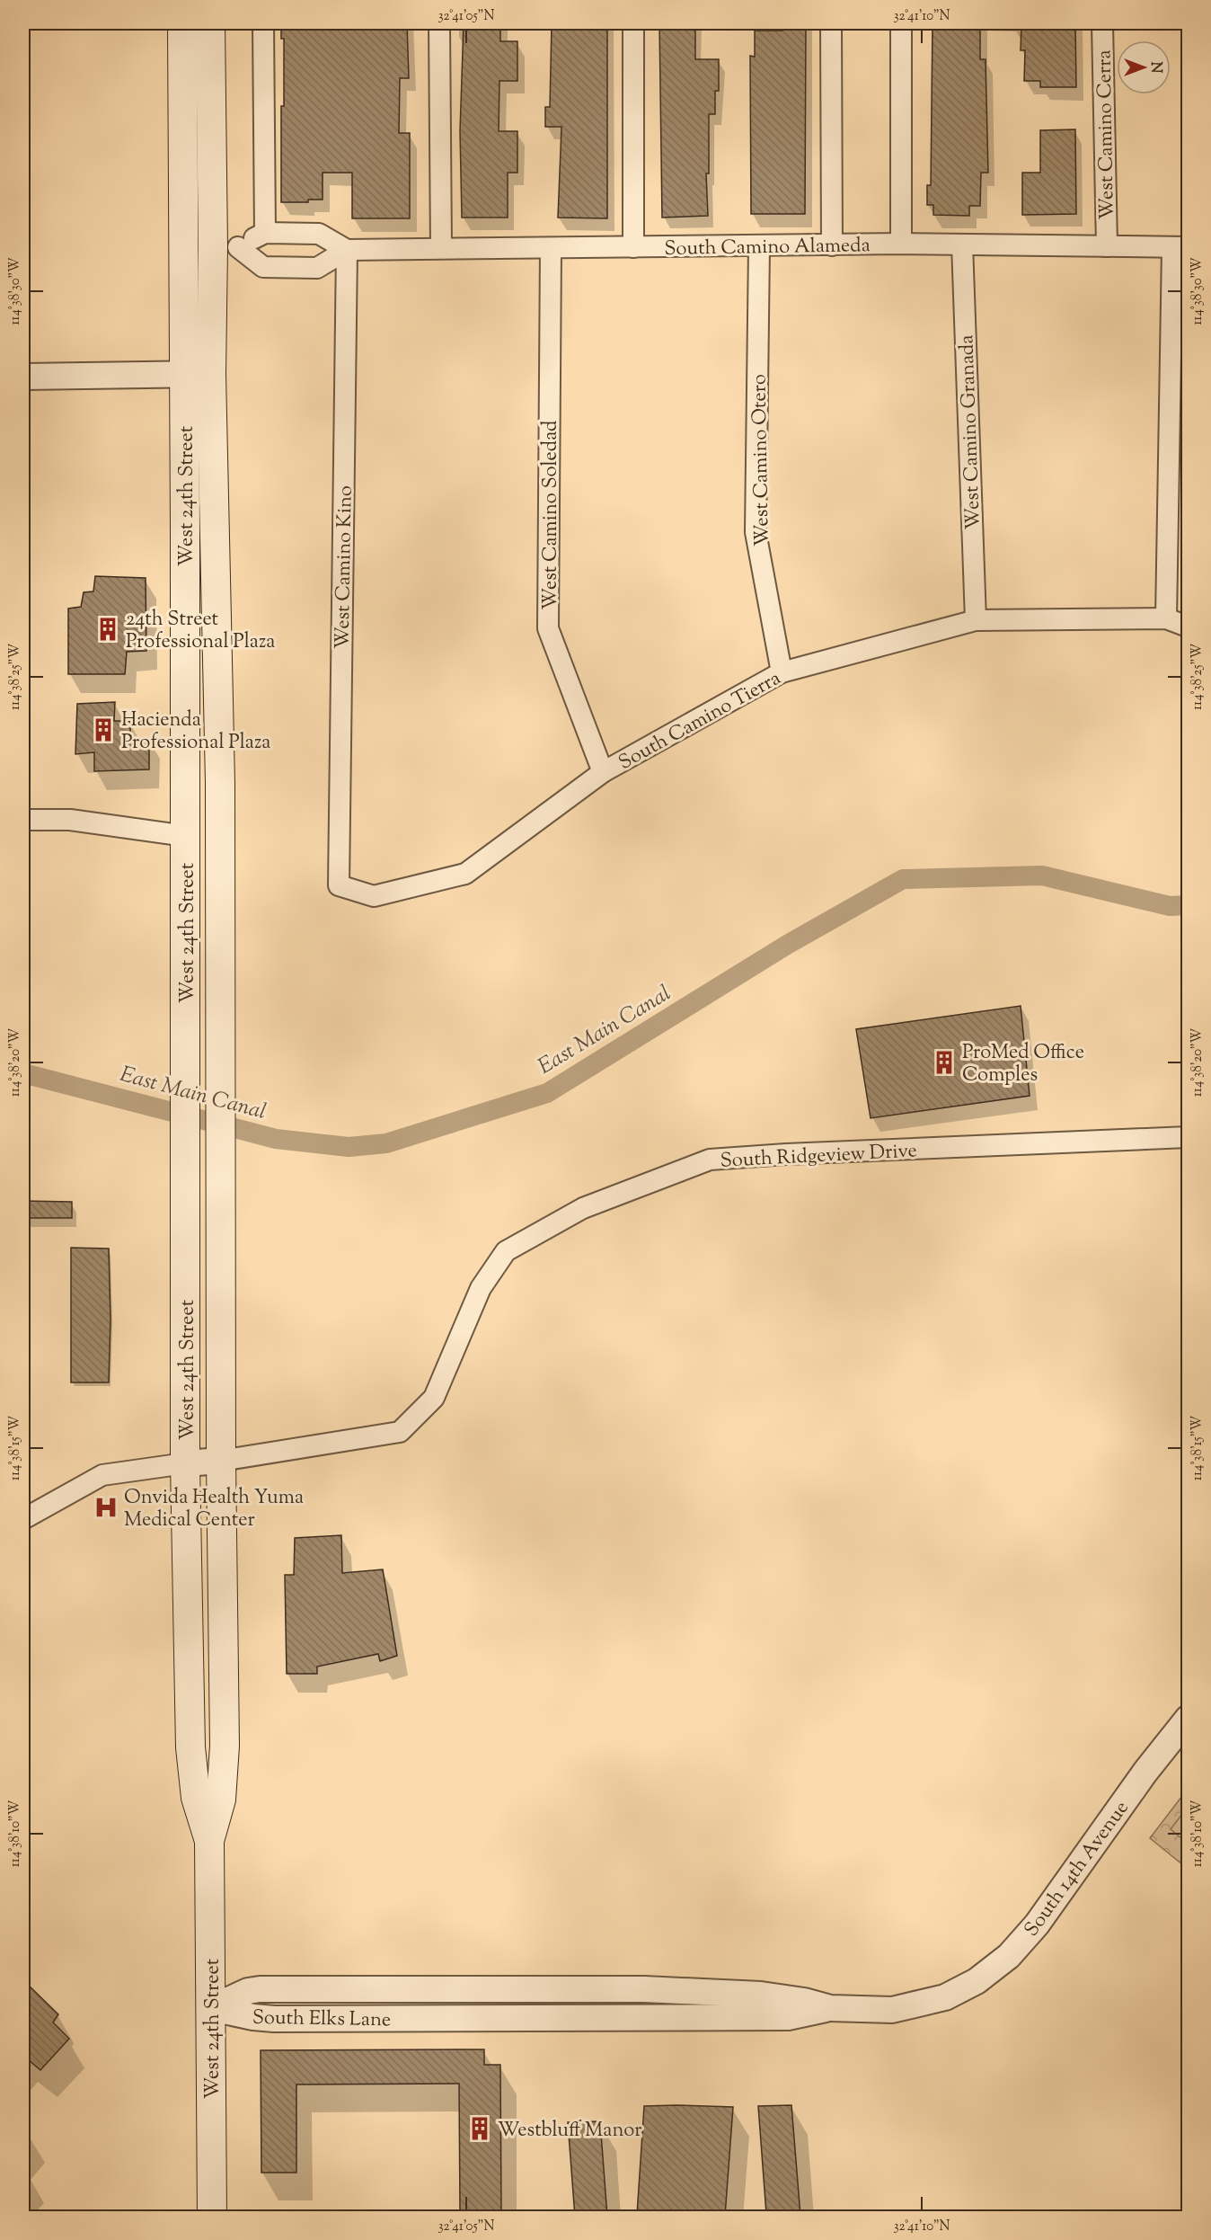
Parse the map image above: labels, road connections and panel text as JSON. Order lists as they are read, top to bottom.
{
  "streets": {
    "main road": ["West 24th Street"],
    "street": [
      "West Camino Cerra",
      "South Camino Alameda",
      "West Camino Granada",
      "West Camino Otero",
      "West Camino Soledad",
      "West Camino Kino",
      "South Camino Tierra",
      "South Ridgeview Drive",
      "South 14th Avenue",
      "South Elks Lane"
    ]
  },
  "crossings": [
    ["West Camino Cerra", "South Camino Alameda"],
    ["South Camino Alameda", "West Camino Granada"],
    ["South Camino Alameda", "West Camino Otero"],
    ["South Camino Alameda", "West Camino Soledad"],
    ["South Camino Alameda", "West Camino Kino"],
    ["West Camino Granada", "South Camino Tierra"],
    ["West Camino Otero", "South Camino Tierra"],
    ["West 24th Street", "South Ridgeview Drive"],
    ["West 24th Street", "South Elks Lane"],
    ["West Camino Soledad", "South Camino Tierra"],
    ["West Camino Kino", "South Camino Tierra"],
    ["South 14th Avenue", "South Elks Lane"]
  ],
  "water": ["East Main Canal"],
  "places": {
    "building": [
      "24th Street Professional Plaza",
      "Hacienda Professional Plaza",
      "ProMed Office Comples",
      "Westbluff Manor"
    ],
    "hospital": ["Onvida Health Yuma Medical Center"]
  },
  "north": "right",
  "coordinates": [
    "32°41'05\"N",
    "32°41'10\"N",
    "114°38'30\"W",
    "114°38'25\"W",
    "114°38'20\"W",
    "114°38'15\"W",
    "114°38'10\"W"
  ]
}
